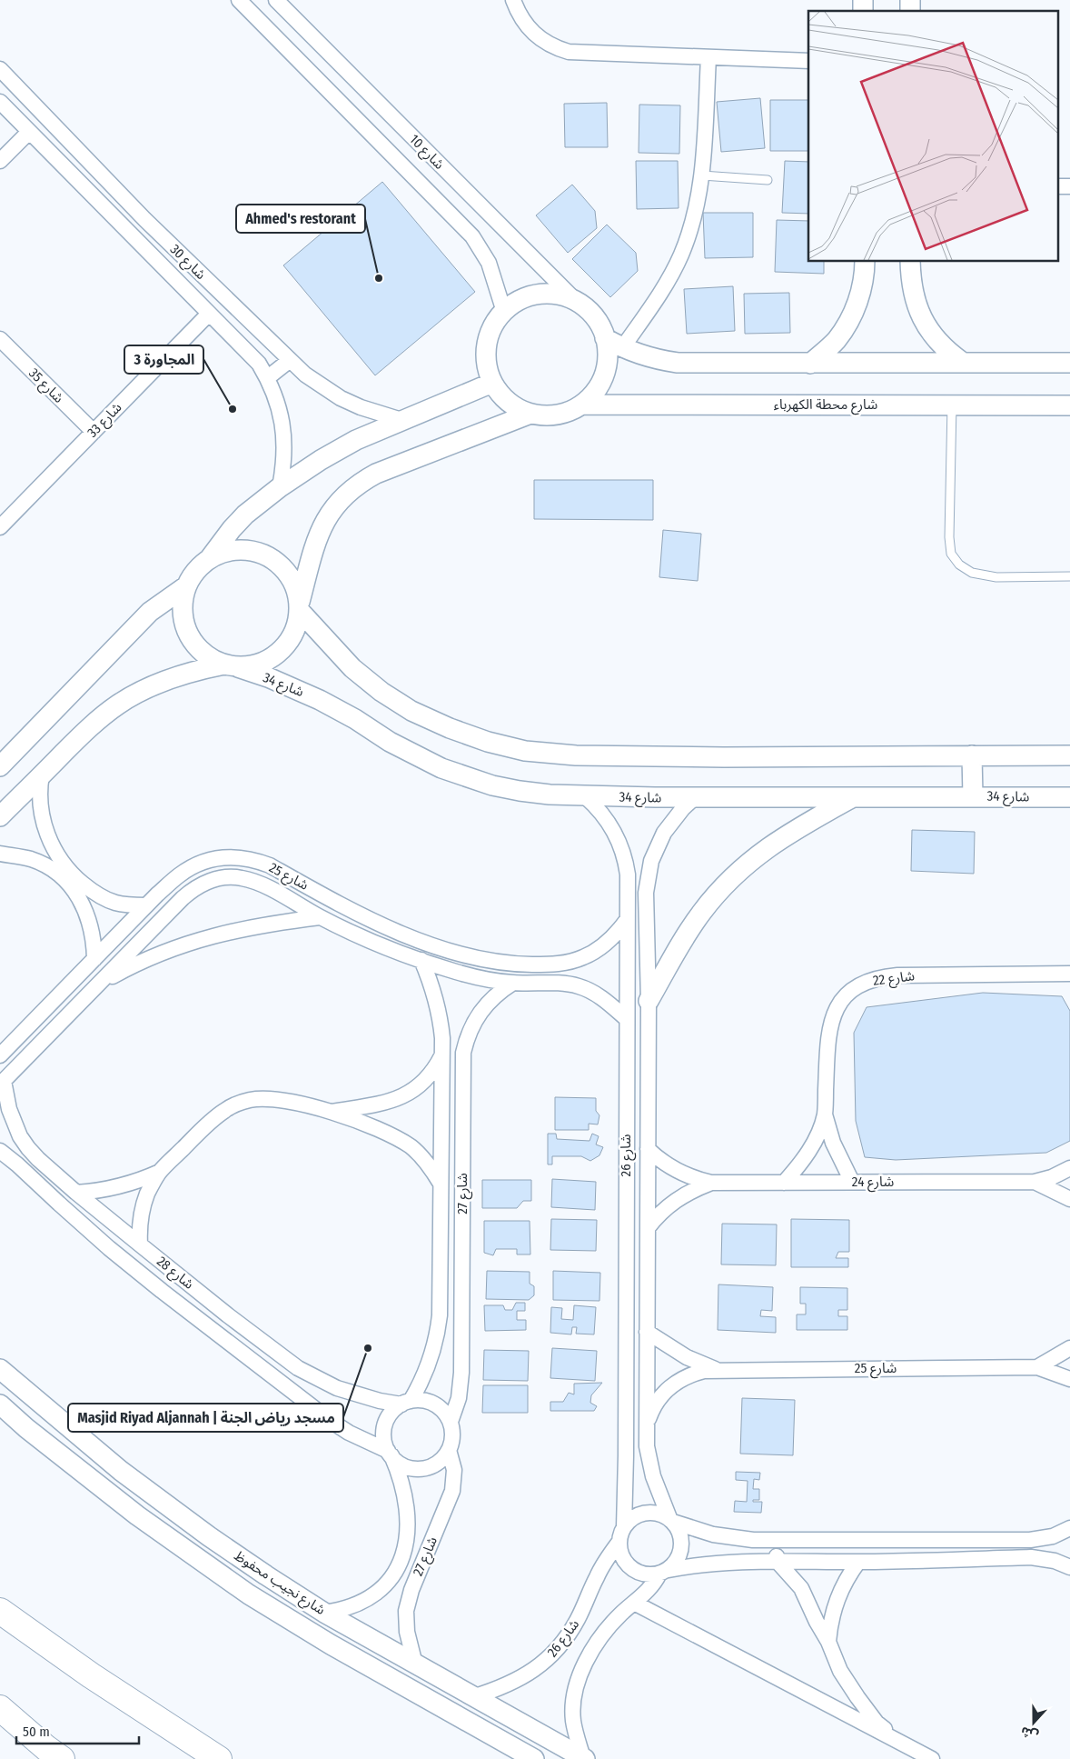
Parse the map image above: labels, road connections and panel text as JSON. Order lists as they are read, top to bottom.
{
  "streets": {
    "street": [
      "شارع 10",
      "شارع 30",
      "شارع 35",
      "شارع محطة الكهرباء",
      "شارع 33",
      "شارع 34",
      "شارع 25",
      "شارع 22",
      "شارع 26",
      "شارع 24",
      "شارع 27",
      "شارع 28",
      "شارع نجيب محفوظ"
    ]
  },
  "crossings": [
    ["شارع 10", "شارع محطة الكهرباء"],
    ["شارع 30", "شارع 33"],
    ["شارع 35", "شارع 33"],
    ["شارع 34", "شارع 26"],
    ["شارع 25", "شارع 26"],
    ["شارع 25", "شارع 27"],
    ["شارع 25", "شارع 28"],
    ["شارع 22", "شارع 24"],
    ["شارع 26", "شارع 24"],
    ["شارع 26", "شارع نجيب محفوظ"],
    ["شارع 27", "شارع 28"],
    ["شارع 27", "شارع نجيب محفوظ"]
  ],
  "places": ["Ahmed's restorant", "المجاورة 3", "Masjid Riyad Aljannah | مسجد رياض الجنة"],
  "scale_bar": "50 m",
  "north": "bottom"
}
